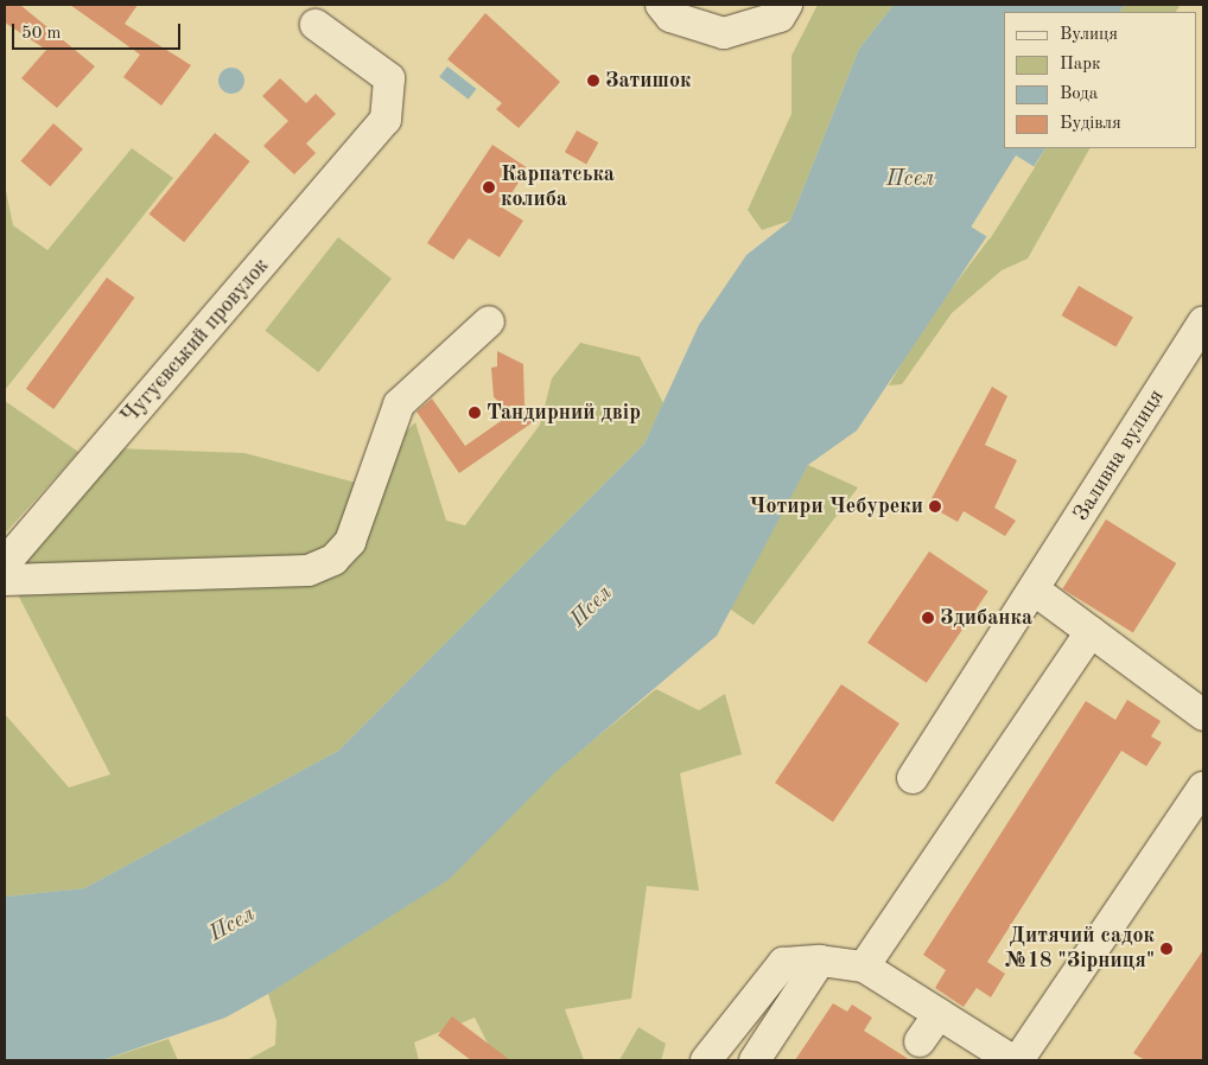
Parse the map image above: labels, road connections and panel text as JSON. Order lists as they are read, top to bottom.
{
  "streets": {
    "street": ["Чугуєвський провулок", "Заливна вулиця"]
  },
  "water": ["Псел"],
  "places": [
    "Затишок",
    "Карпатська колиба",
    "Тандирний двір",
    "Чотири Чебуреки",
    "Здибанка",
    "Дитячий садок №18 \"Зірниця\""
  ],
  "legend": [
    "Вулиця",
    "Парк",
    "Вода",
    "Будівля"
  ],
  "scale_bar": "50 m"
}
